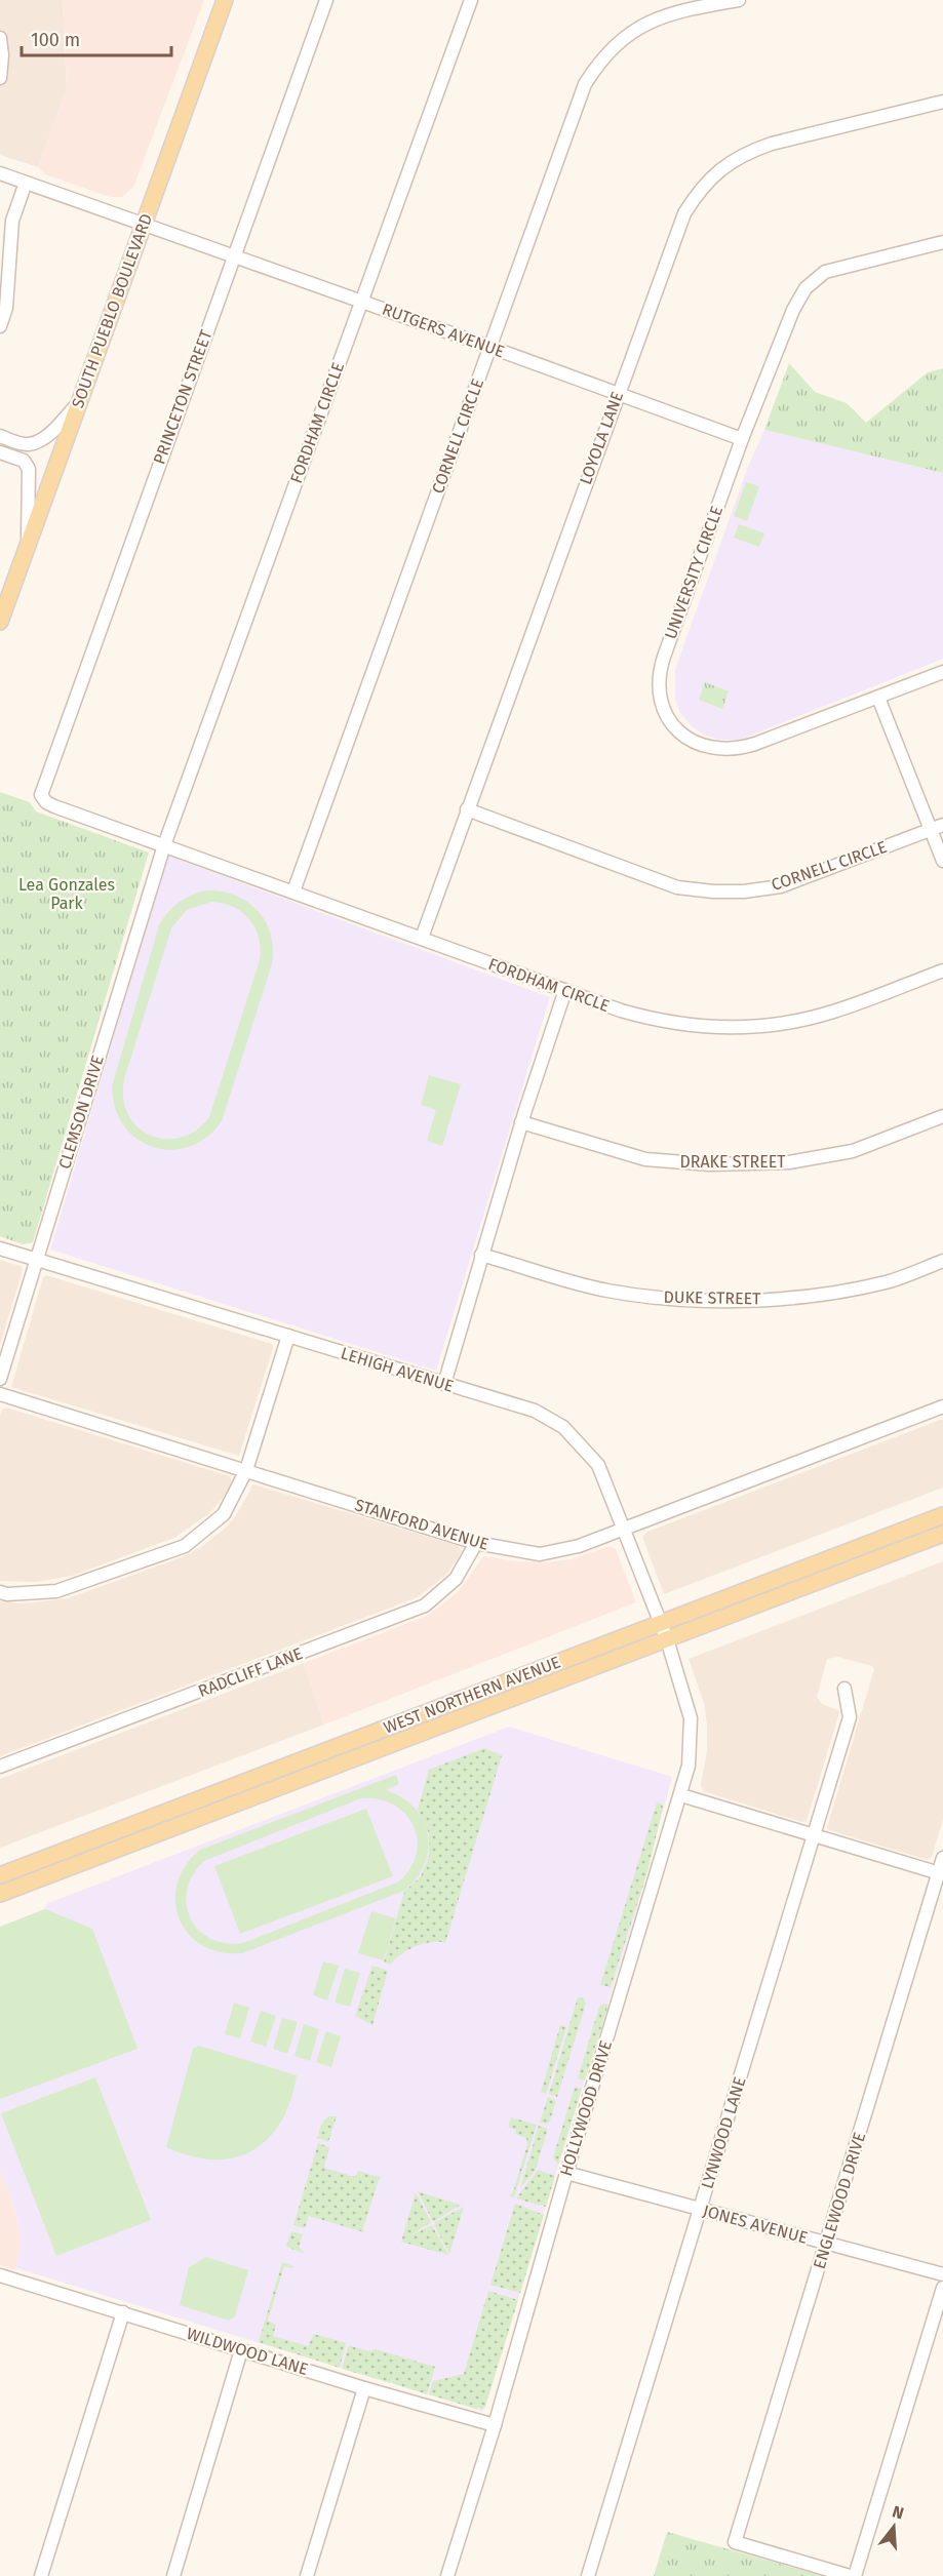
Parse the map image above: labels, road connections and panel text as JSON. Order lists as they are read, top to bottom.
{
  "streets": {
    "main road": ["SOUTH PUEBLO BOULEVARD", "WEST NORTHERN AVENUE"],
    "street": [
      "RUTGERS AVENUE",
      "PRINCETON STREET",
      "FORDHAM CIRCLE",
      "CORNELL CIRCLE",
      "LOYOLA LANE",
      "UNIVERSITY CIRCLE",
      "CLEMSON DRIVE",
      "DRAKE STREET",
      "DUKE STREET",
      "LEHIGH AVENUE",
      "STANFORD AVENUE",
      "RADCLIFF LANE",
      "HOLLYWOOD DRIVE",
      "LYNWOOD LANE",
      "ENGLEWOOD DRIVE",
      "JONES AVENUE",
      "WILDWOOD LANE"
    ]
  },
  "crossings": [
    ["SOUTH PUEBLO BOULEVARD", "RUTGERS AVENUE"],
    ["RUTGERS AVENUE", "PRINCETON STREET"],
    ["RUTGERS AVENUE", "FORDHAM CIRCLE"],
    ["RUTGERS AVENUE", "CORNELL CIRCLE"],
    ["RUTGERS AVENUE", "LOYOLA LANE"],
    ["RUTGERS AVENUE", "UNIVERSITY CIRCLE"],
    ["PRINCETON STREET", "FORDHAM CIRCLE"],
    ["FORDHAM CIRCLE", "CORNELL CIRCLE"],
    ["FORDHAM CIRCLE", "LOYOLA LANE"],
    ["FORDHAM CIRCLE", "CLEMSON DRIVE"],
    ["CORNELL CIRCLE", "LOYOLA LANE"],
    ["CLEMSON DRIVE", "LEHIGH AVENUE"],
    ["LEHIGH AVENUE", "STANFORD AVENUE"],
    ["LEHIGH AVENUE", "WEST NORTHERN AVENUE"],
    ["LEHIGH AVENUE", "HOLLYWOOD DRIVE"],
    ["STANFORD AVENUE", "RADCLIFF LANE"],
    ["WEST NORTHERN AVENUE", "HOLLYWOOD DRIVE"],
    ["HOLLYWOOD DRIVE", "JONES AVENUE"],
    ["HOLLYWOOD DRIVE", "WILDWOOD LANE"],
    ["LYNWOOD LANE", "JONES AVENUE"],
    ["ENGLEWOOD DRIVE", "JONES AVENUE"]
  ],
  "parks": ["Lea Gonzales Park"],
  "scale_bar": "100 m",
  "north": "top"
}
